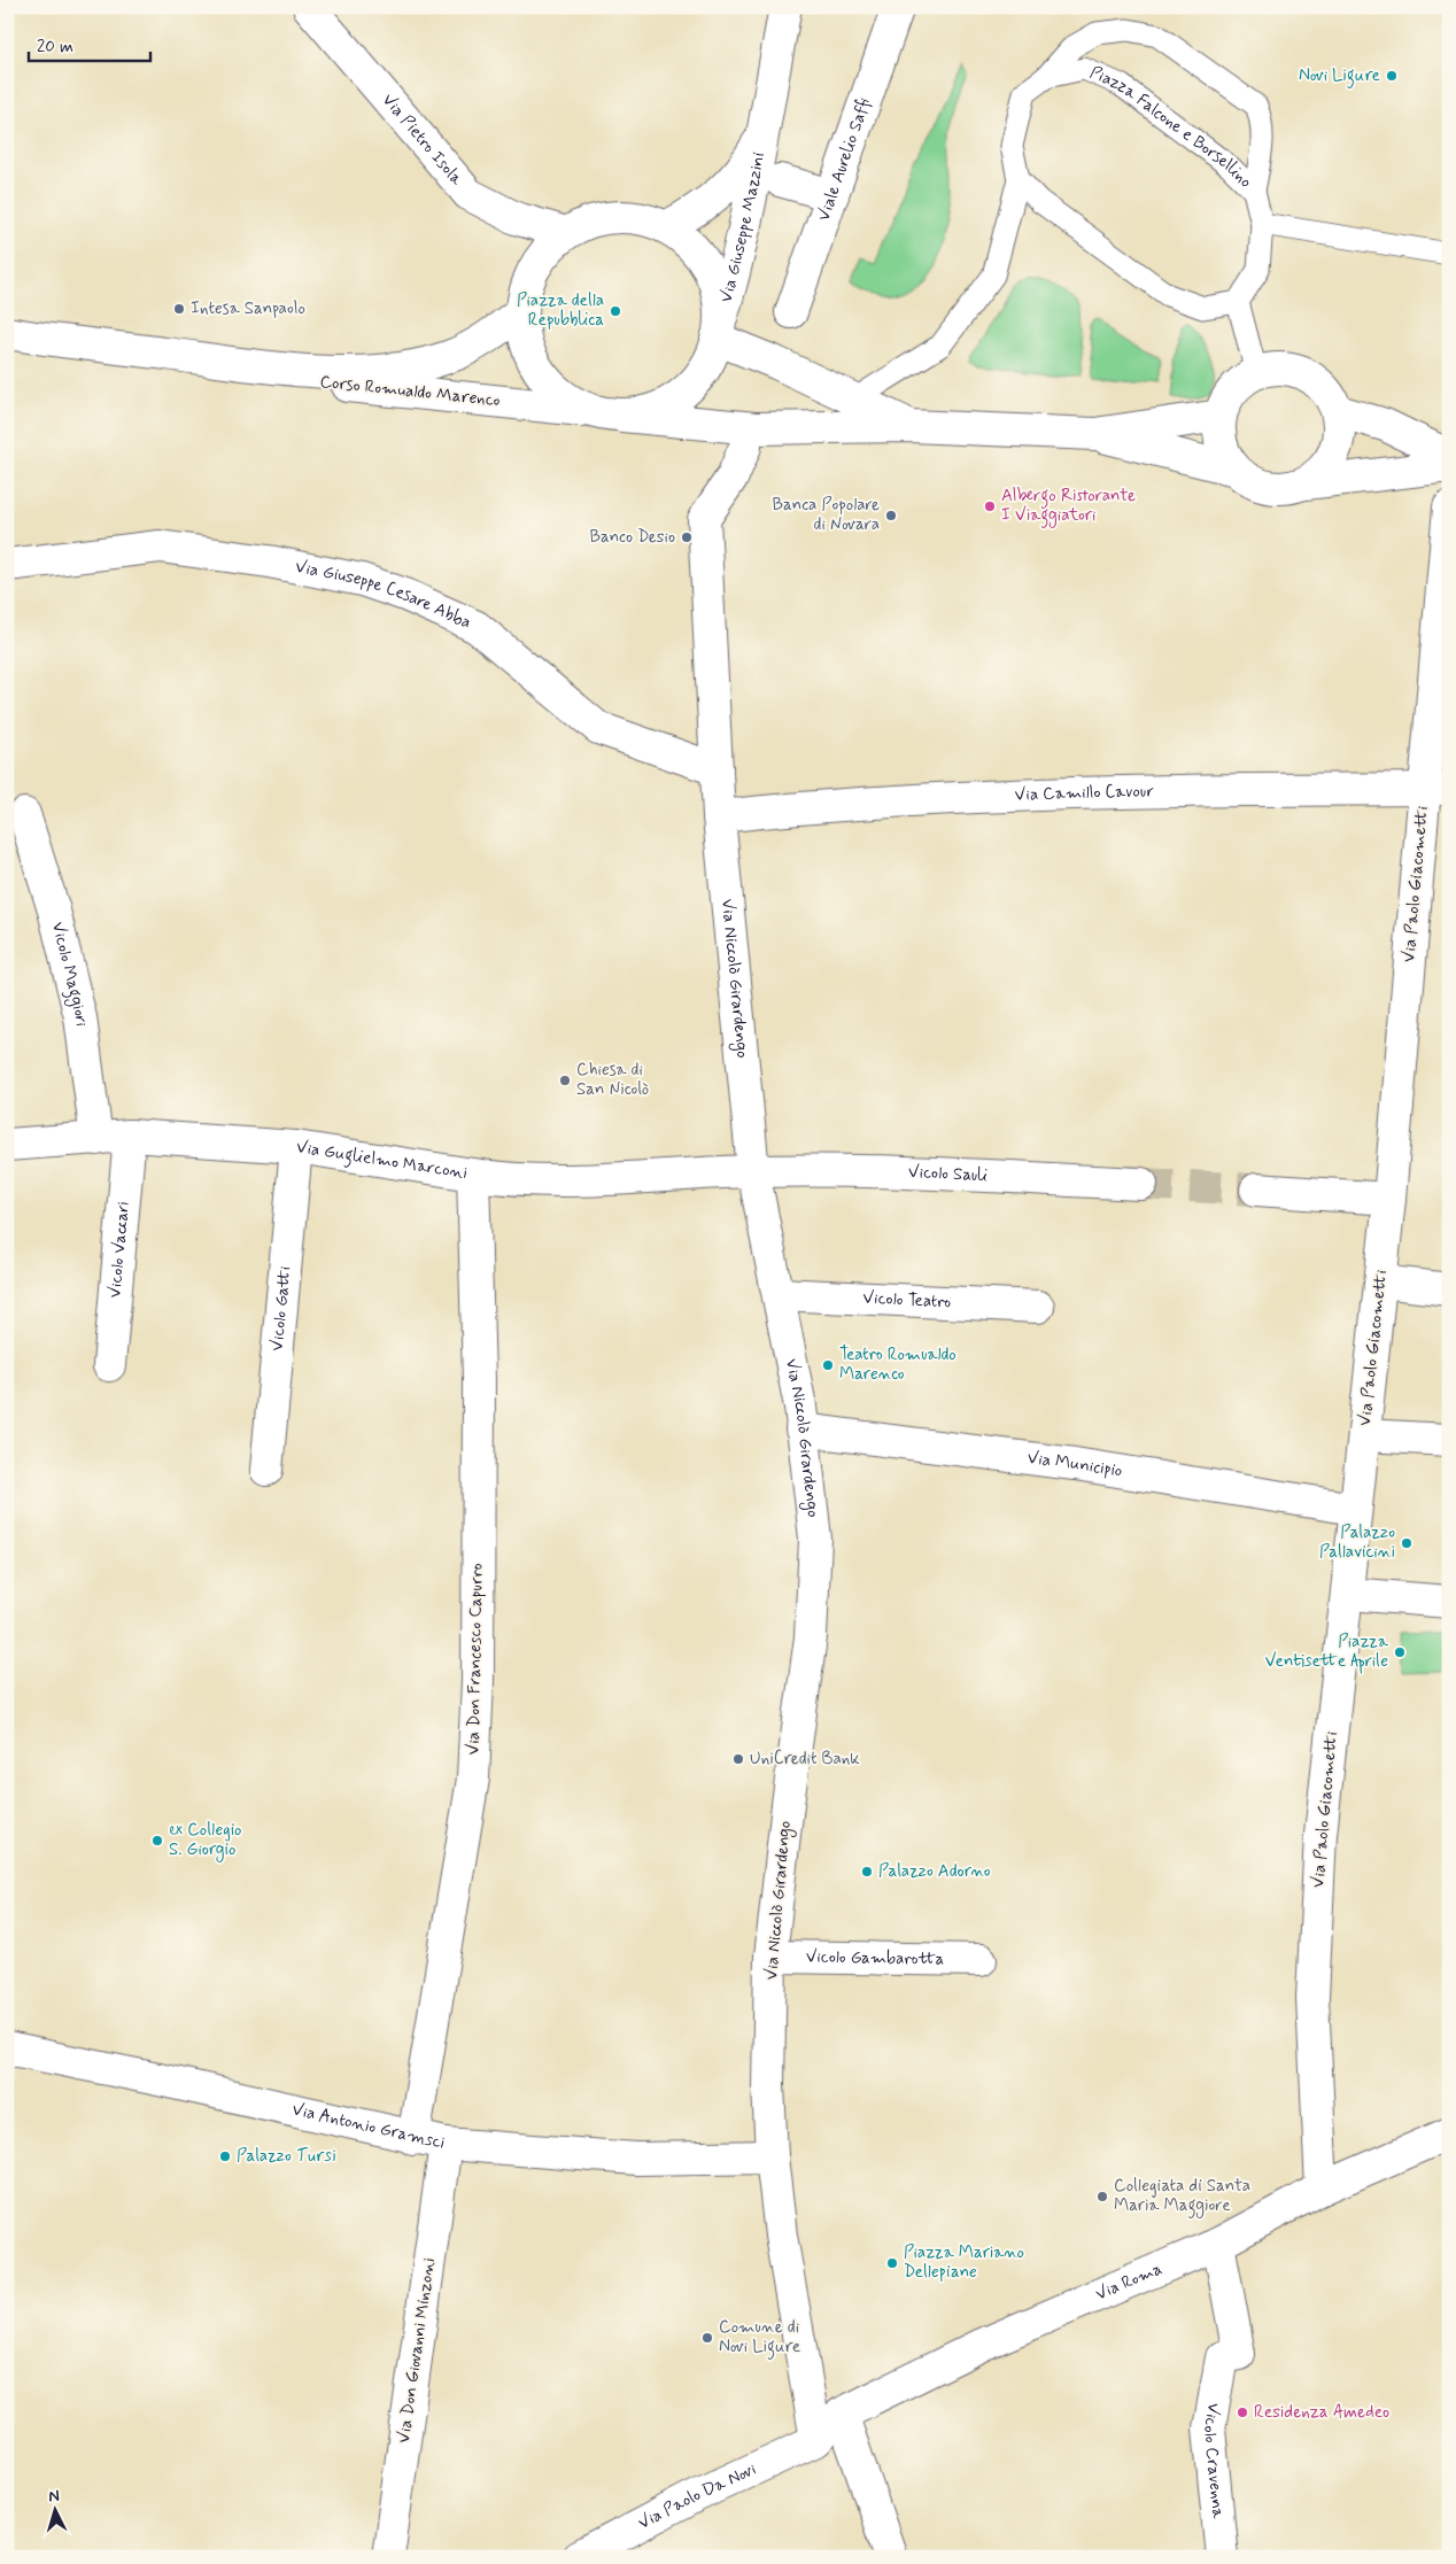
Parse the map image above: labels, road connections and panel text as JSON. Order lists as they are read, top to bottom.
{
  "streets": {
    "street": [
      "Via Pietro Isola",
      "Viale Aurelio Saffi",
      "Via Giuseppe Mazzini",
      "Corso Romualdo Marenco",
      "Via Giuseppe Cesare Abba",
      "Via Camillo Cavour",
      "Via Paolo Giacometti",
      "Vicolo Maggiori",
      "Via Niccolò Girardengo",
      "Via Guglielmo Marconi",
      "Vicolo Sauli",
      "Vicolo Vaccari",
      "Vicolo Teatro",
      "Vicolo Gatti",
      "Via Municipio",
      "Via Don Francesco Capurro",
      "Vicolo Gambarotta",
      "Via Antonio Gramsci",
      "Via Roma",
      "Via Don Giovanni Minzoni",
      "Vicolo Cravenna",
      "Via Paolo Da Novi"
    ],
    "lane": ["Piazza Falcone e Borsellino"]
  },
  "crossings": [
    ["Piazza Falcone e Borsellino", "Corso Romualdo Marenco"],
    ["Via Pietro Isola", "Via Giuseppe Mazzini"],
    ["Via Pietro Isola", "Corso Romualdo Marenco"],
    ["Via Giuseppe Mazzini", "Corso Romualdo Marenco"],
    ["Via Giuseppe Cesare Abba", "Via Niccolò Girardengo"],
    ["Via Camillo Cavour", "Via Paolo Giacometti"],
    ["Via Camillo Cavour", "Via Niccolò Girardengo"],
    ["Via Paolo Giacometti", "Via Roma"],
    ["Vicolo Maggiori", "Via Guglielmo Marconi"],
    ["Via Niccolò Girardengo", "Via Guglielmo Marconi"],
    ["Via Niccolò Girardengo", "Vicolo Sauli"],
    ["Via Niccolò Girardengo", "Vicolo Teatro"],
    ["Via Niccolò Girardengo", "Via Municipio"],
    ["Via Niccolò Girardengo", "Vicolo Gambarotta"],
    ["Via Niccolò Girardengo", "Via Antonio Gramsci"],
    ["Via Niccolò Girardengo", "Via Roma"],
    ["Via Niccolò Girardengo", "Via Paolo Da Novi"],
    ["Via Guglielmo Marconi", "Vicolo Sauli"],
    ["Via Guglielmo Marconi", "Vicolo Vaccari"],
    ["Via Guglielmo Marconi", "Vicolo Gatti"],
    ["Via Guglielmo Marconi", "Via Don Francesco Capurro"],
    ["Via Don Francesco Capurro", "Via Antonio Gramsci"],
    ["Via Antonio Gramsci", "Via Don Giovanni Minzoni"],
    ["Via Roma", "Vicolo Cravenna"],
    ["Via Roma", "Via Paolo Da Novi"]
  ],
  "places": [
    "Novi Ligure",
    "Intesa Sanpaolo",
    "Piazza della Repubblica",
    "Albergo Ristorante I Viaggiatori",
    "Banca Popolare di Novara",
    "Banco Desio",
    "Chiesa di San Nicolò",
    "Teatro Romualdo Marenco",
    "Palazzo Pallavicini",
    "Piazza Ventisette Aprile",
    "UniCredit Bank",
    "ex Collegio S. Giorgio",
    "Palazzo Adorno",
    "Palazzo Tursi",
    "Collegiata di Santa Maria Maggiore",
    "Piazza Mariano Dellepiane",
    "Comune di Novi Ligure",
    "Residenza Amedeo"
  ],
  "scale_bar": "20 m",
  "north": "top"
}
